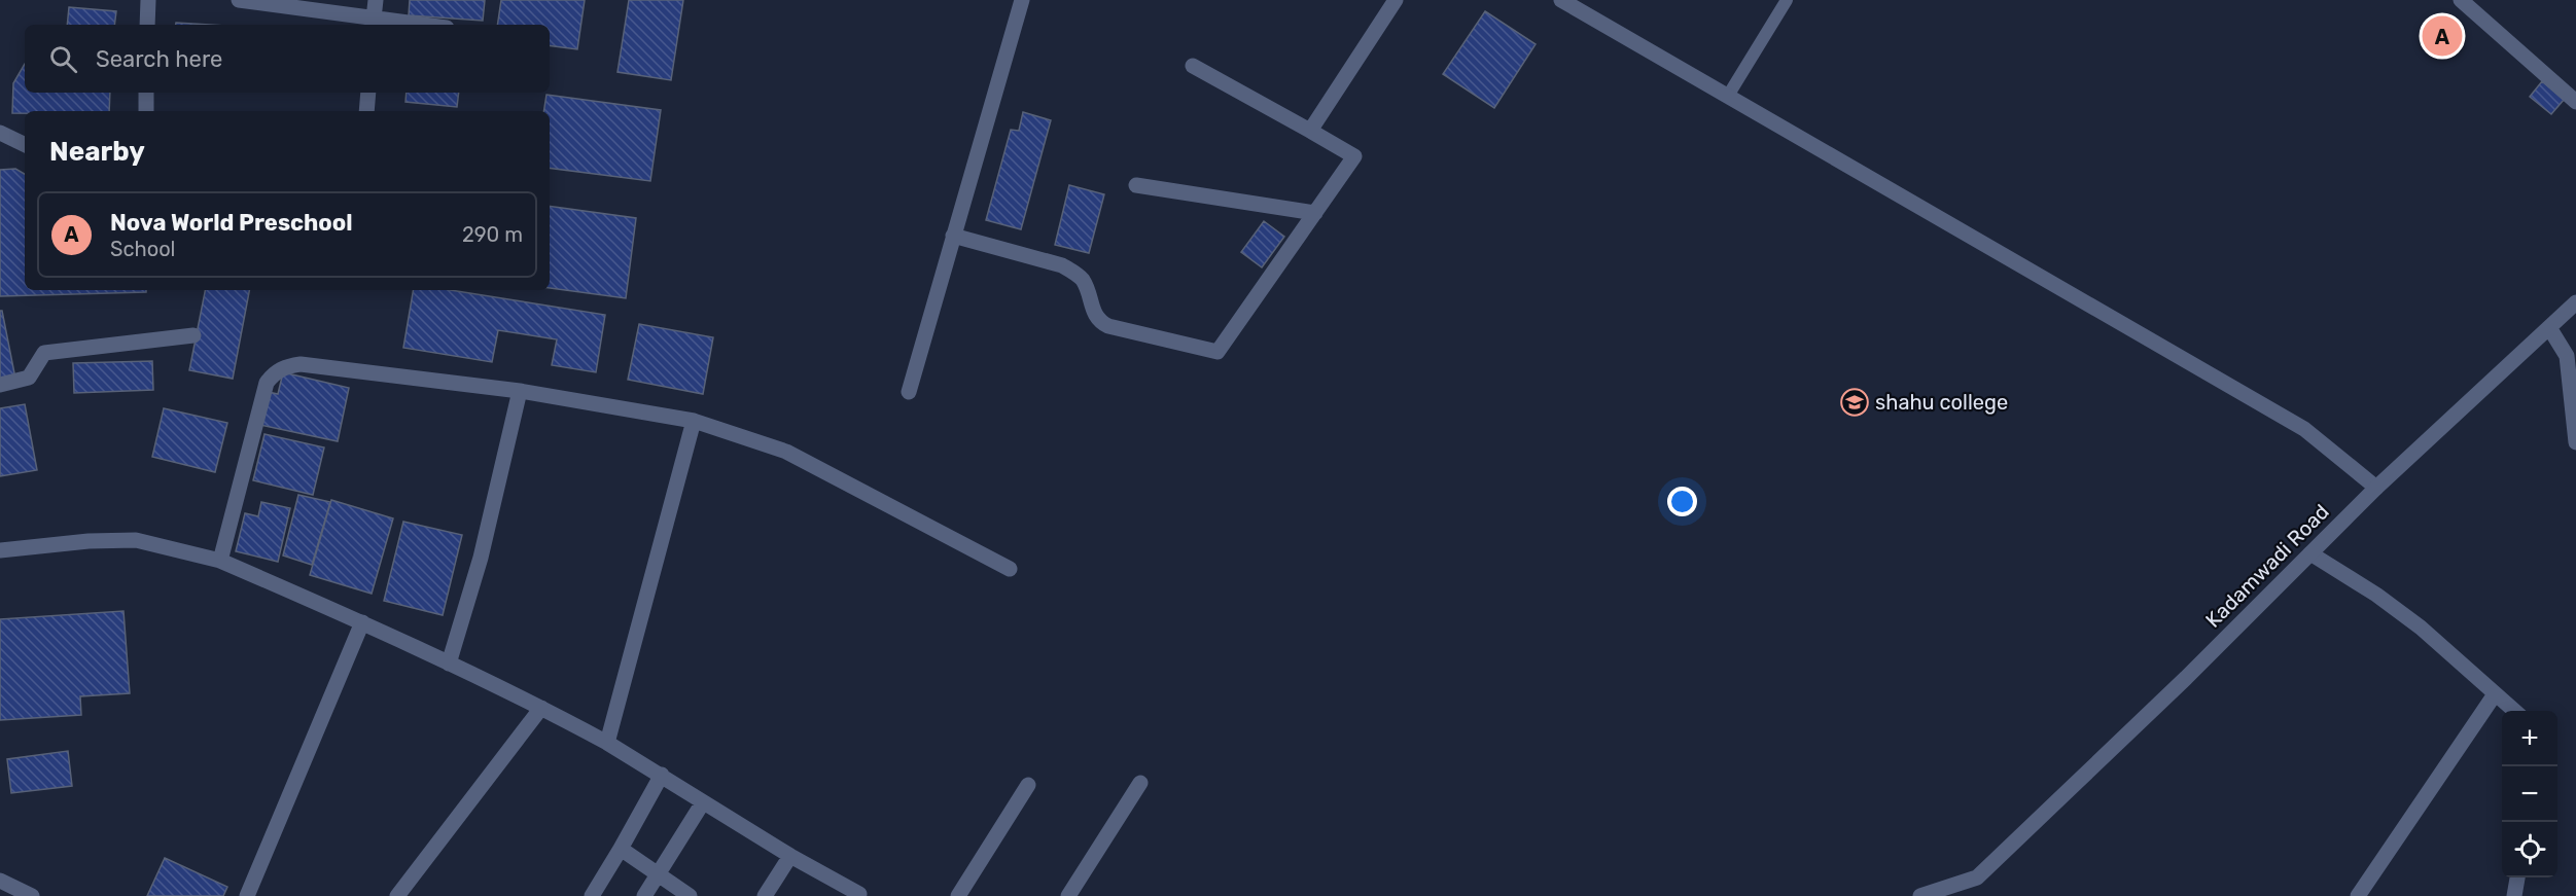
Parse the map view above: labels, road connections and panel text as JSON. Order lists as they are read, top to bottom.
{
  "streets": {
    "street": ["Kadamwadi Road"]
  },
  "places": {
    "school or university": ["shahu college"]
  },
  "page": {
    "pins": "A",
    "search": "Search here",
    "heading": "Nearby",
    "list": [
      {
        "mark": "A",
        "name": "Nova World Preschool",
        "note": "School",
        "value": "290 m"
      }
    ],
    "map_buttons": ["+", "−"]
  }
}
